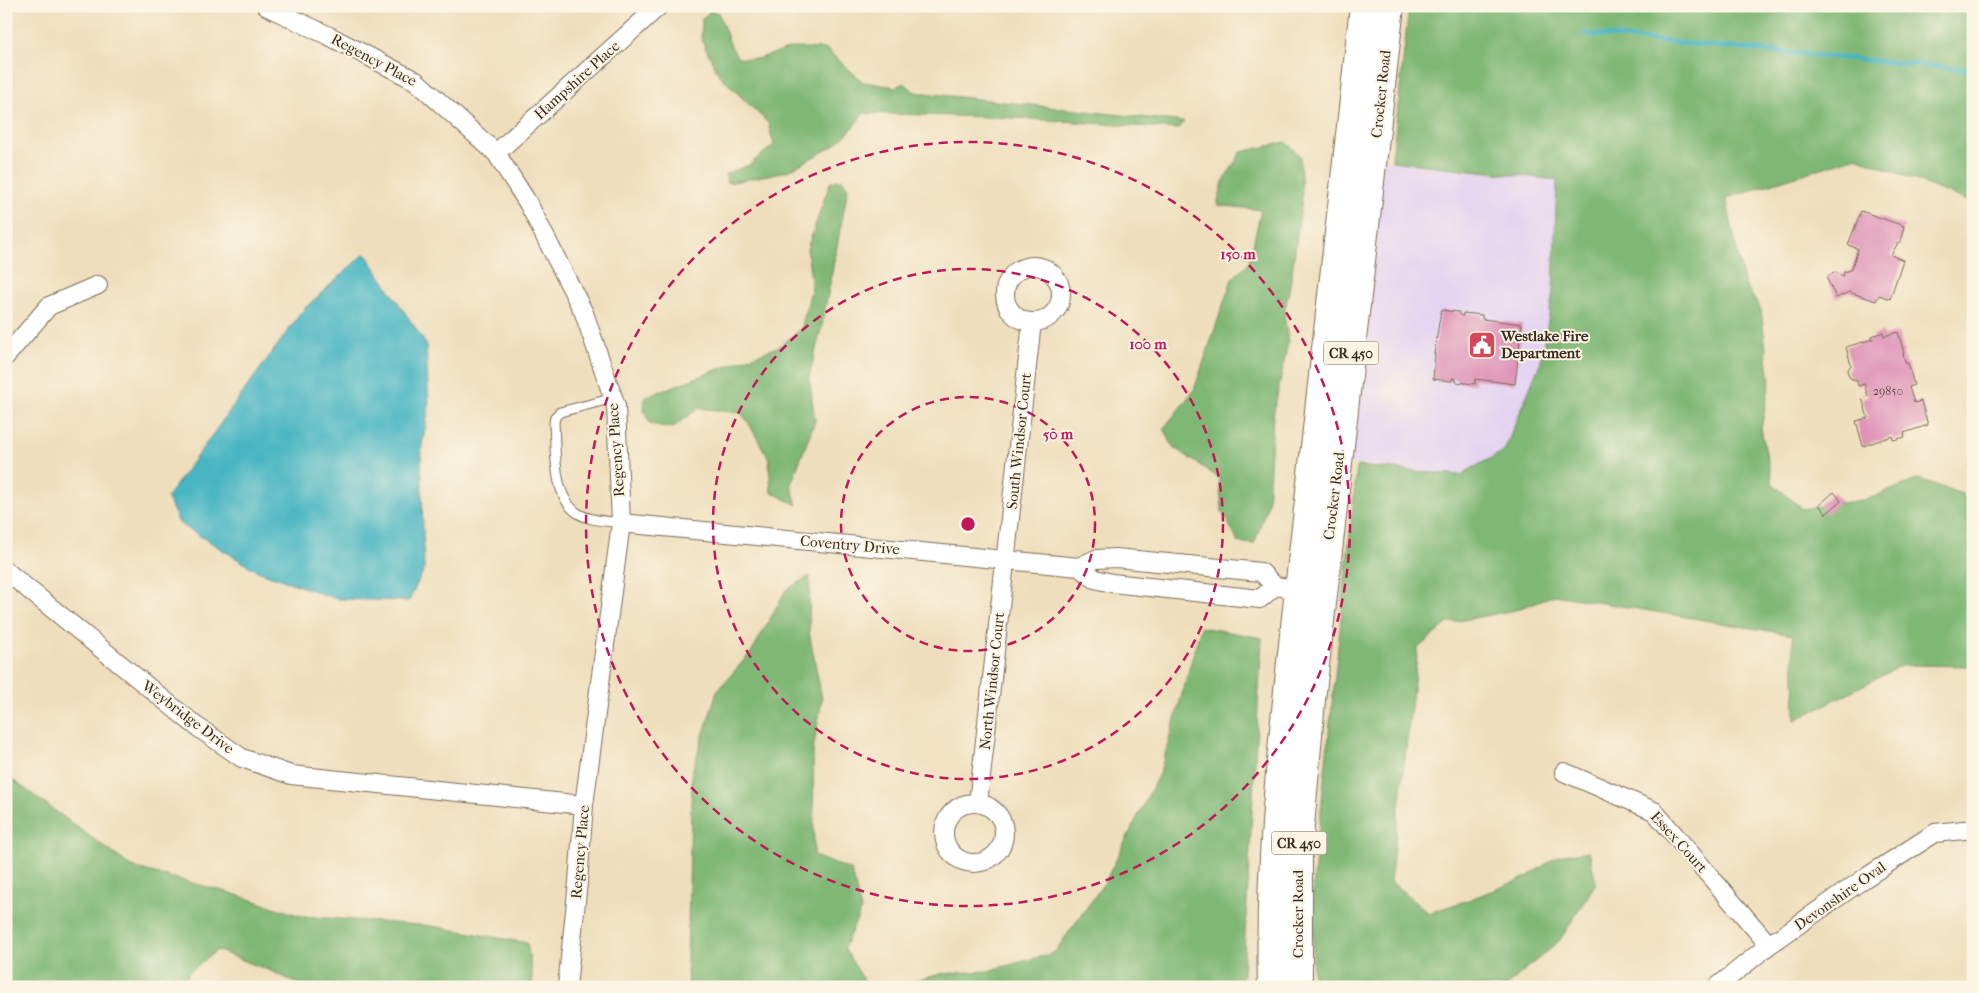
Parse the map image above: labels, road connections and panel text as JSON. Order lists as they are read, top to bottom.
{
  "streets": {
    "main road": ["Crocker Road", "CR 450"],
    "street": [
      "Regency Place",
      "Hampshire Place",
      "South Windsor Court",
      "Coventry Drive",
      "North Windsor Court",
      "Weybridge Drive",
      "Essex Court",
      "Devonshire Oval"
    ]
  },
  "crossings": [
    ["Regency Place", "Hampshire Place"],
    ["Regency Place", "Coventry Drive"],
    ["Regency Place", "Weybridge Drive"],
    ["Crocker Road", "Coventry Drive"],
    ["South Windsor Court", "Coventry Drive"],
    ["South Windsor Court", "North Windsor Court"],
    ["Coventry Drive", "North Windsor Court"],
    ["Essex Court", "Devonshire Oval"]
  ],
  "places": {
    "public building": ["Westlake Fire Department"]
  },
  "house_numbers": ["29850"],
  "rings": ["150 m", "100 m", "50 m"]
}
